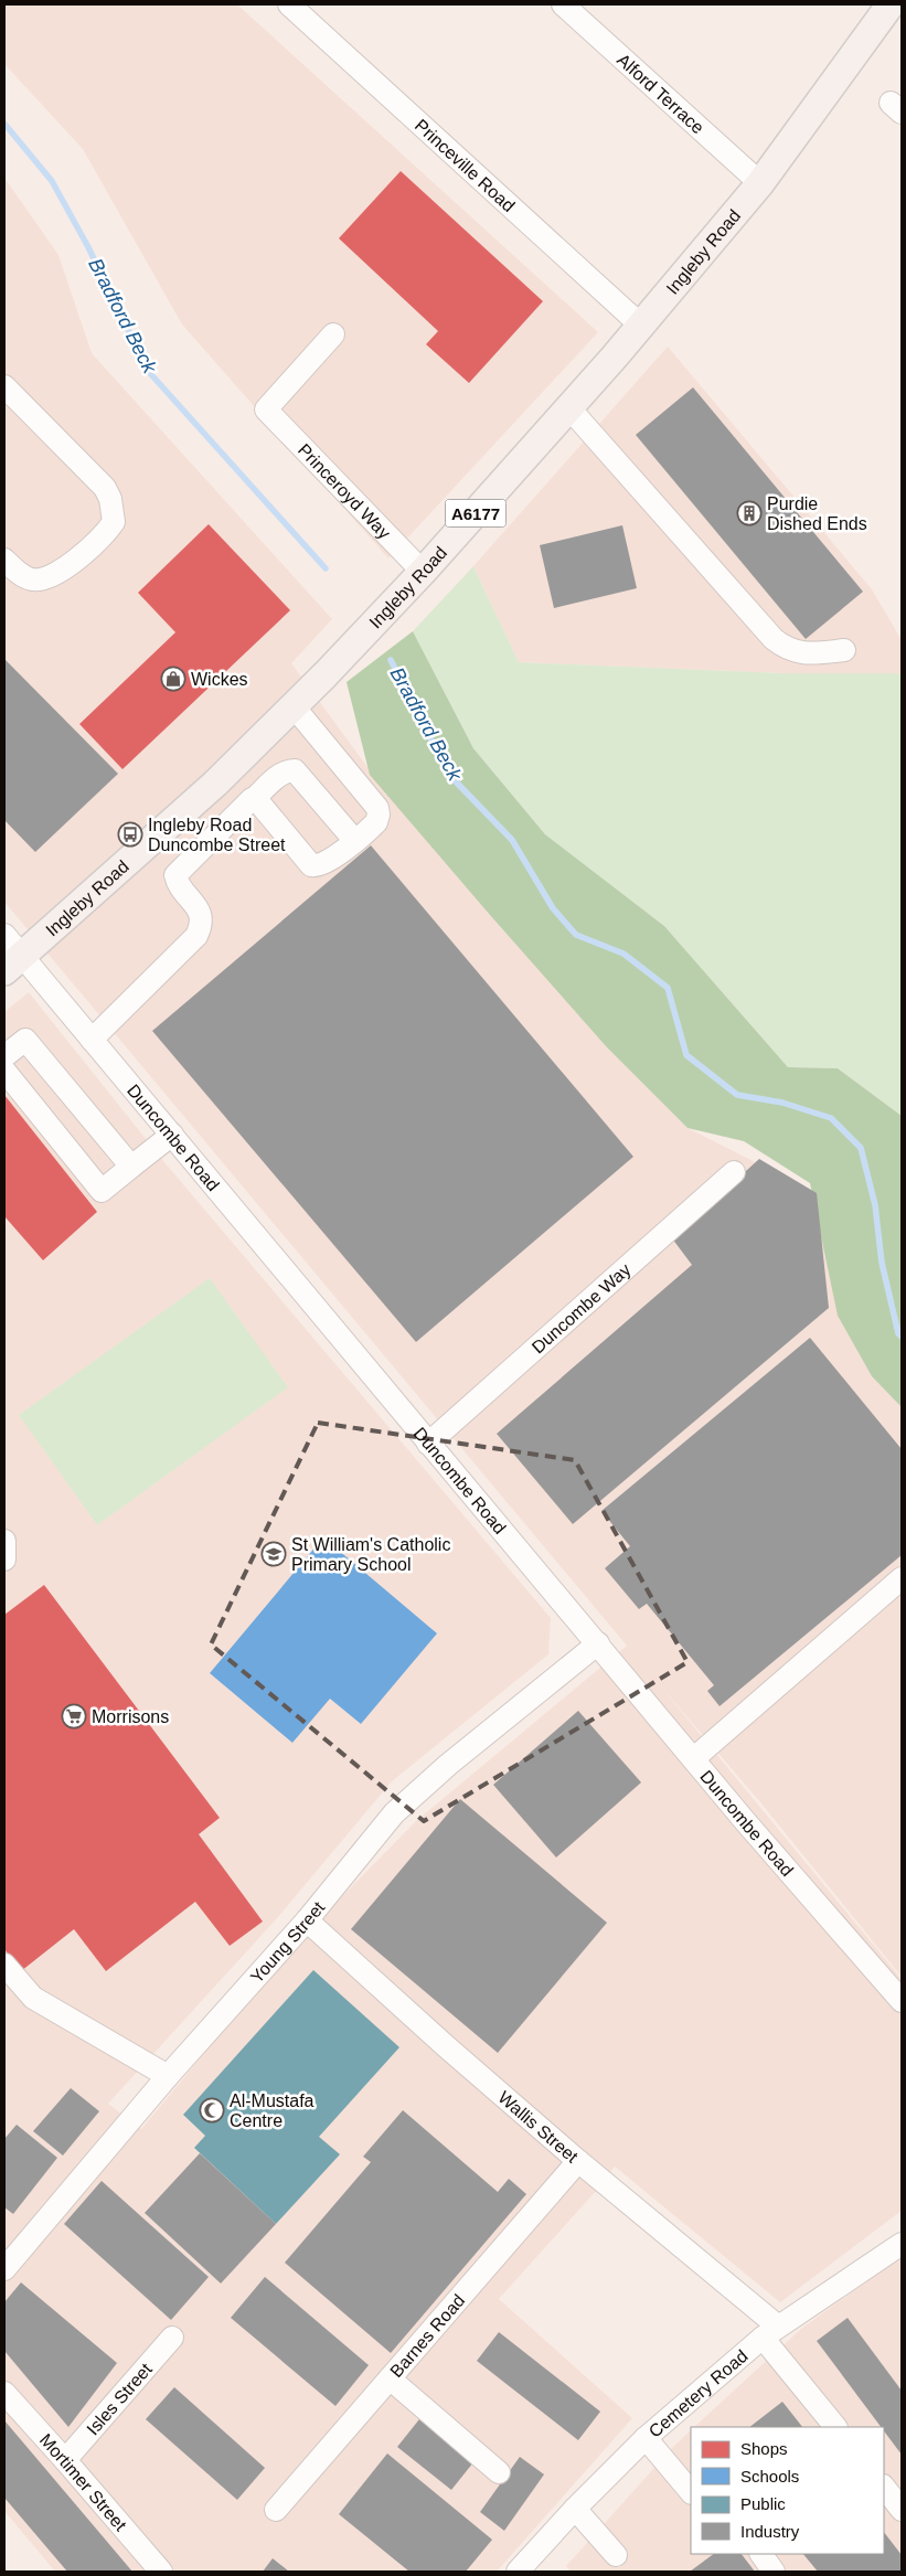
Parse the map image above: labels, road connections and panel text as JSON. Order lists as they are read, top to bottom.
{
  "streets": {
    "main road": ["Ingleby Road", "A6177"],
    "street": [
      "Alford Terrace",
      "Princeville Road",
      "Princeroyd Way",
      "Duncombe Road",
      "Duncombe Way",
      "Young Street",
      "Wallis Street",
      "Barnes Road",
      "Cemetery Road",
      "Isles Street",
      "Mortimer Street"
    ]
  },
  "crossings": [
    ["Alford Terrace", "Ingleby Road"],
    ["Princeville Road", "Ingleby Road"],
    ["Ingleby Road", "Princeroyd Way"],
    ["Ingleby Road", "Duncombe Road"],
    ["Duncombe Road", "Duncombe Way"],
    ["Duncombe Road", "Young Street"],
    ["Young Street", "Wallis Street"],
    ["Wallis Street", "Barnes Road"],
    ["Wallis Street", "Cemetery Road"],
    ["Isles Street", "Mortimer Street"]
  ],
  "water": ["Bradford Beck"],
  "places": {
    "building": ["Purdie Dished Ends"],
    "shop": ["Wickes"],
    "bus stop": ["Ingleby Road Duncombe Street"],
    "school or university": ["St William's Catholic Primary School"],
    "supermarket": ["Morrisons"],
    "mosque": ["Al-Mustafa Centre"]
  },
  "legend": [
    "Shops",
    "Schools",
    "Public",
    "Industry"
  ]
}
